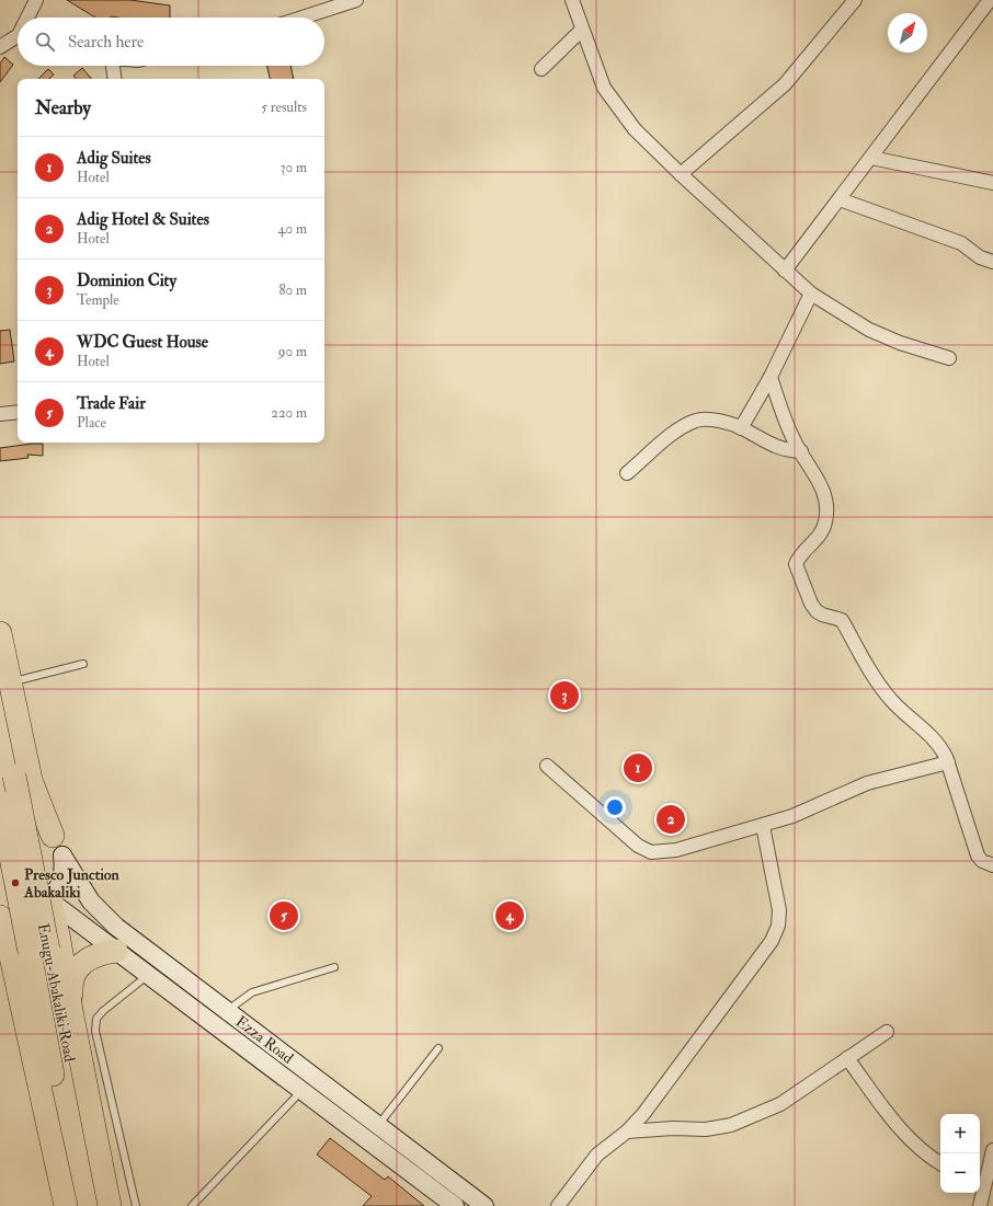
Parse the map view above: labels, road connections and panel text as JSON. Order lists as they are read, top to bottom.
{
  "streets": {
    "highway": ["Enugu-Abakaliki Road"],
    "main road": ["Ezza Road"]
  },
  "places": ["Presco Junction Abakaliki"],
  "north": "top right",
  "page": {
    "search": "Search here",
    "heading": ["Nearby", "5 results"],
    "list": [
      {
        "mark": "1",
        "name": "Adig Suites",
        "note": "Hotel",
        "value": "30 m"
      },
      {
        "mark": "2",
        "name": "Adig Hotel & Suites",
        "note": "Hotel",
        "value": "40 m"
      },
      {
        "mark": "3",
        "name": "Dominion City",
        "note": "Temple",
        "value": "80 m"
      },
      {
        "mark": "4",
        "name": "WDC Guest House",
        "note": "Hotel",
        "value": "90 m"
      },
      {
        "mark": "5",
        "name": "Trade Fair",
        "note": "Place",
        "value": "220 m"
      }
    ],
    "pins": [
      "3",
      "1",
      "2",
      "4",
      "5"
    ],
    "map_buttons": ["+", "−"]
  }
}
